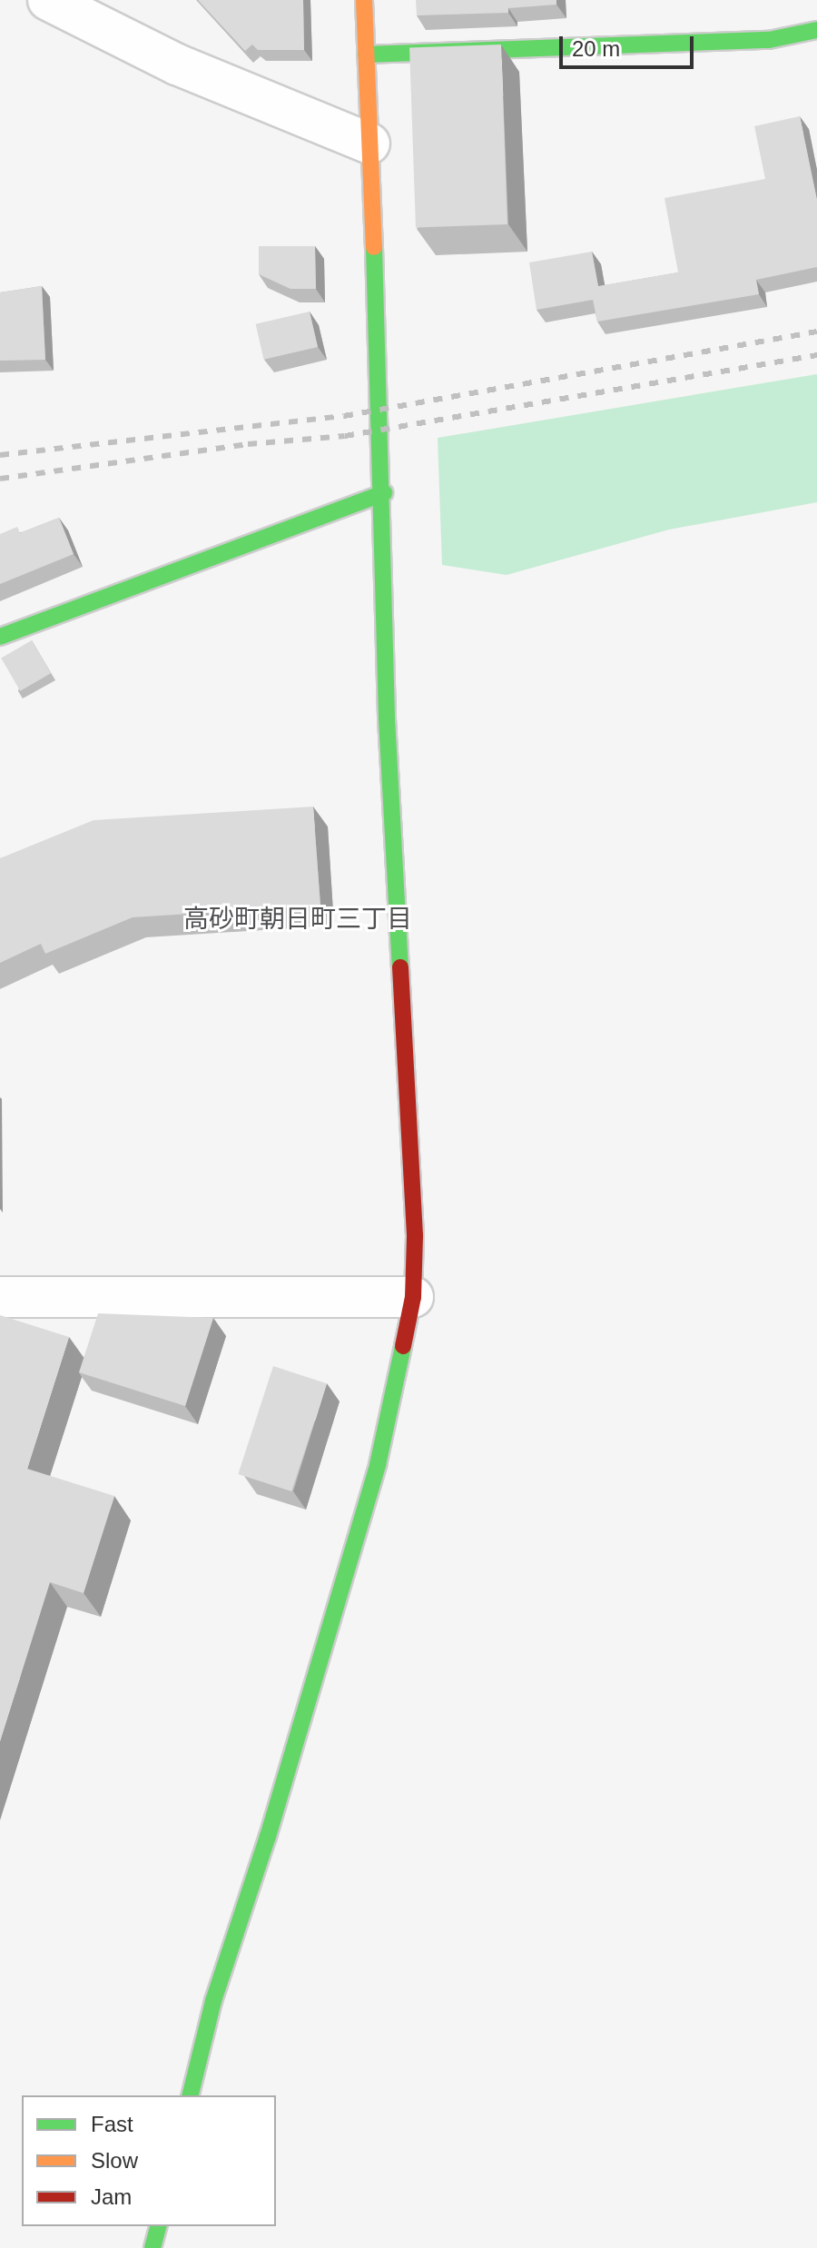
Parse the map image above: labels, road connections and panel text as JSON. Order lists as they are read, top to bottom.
{
  "districts": ["高砂町朝日町三丁目"],
  "legend": ["Fast", "Slow", "Jam"],
  "scale_bar": "20 m"
}
